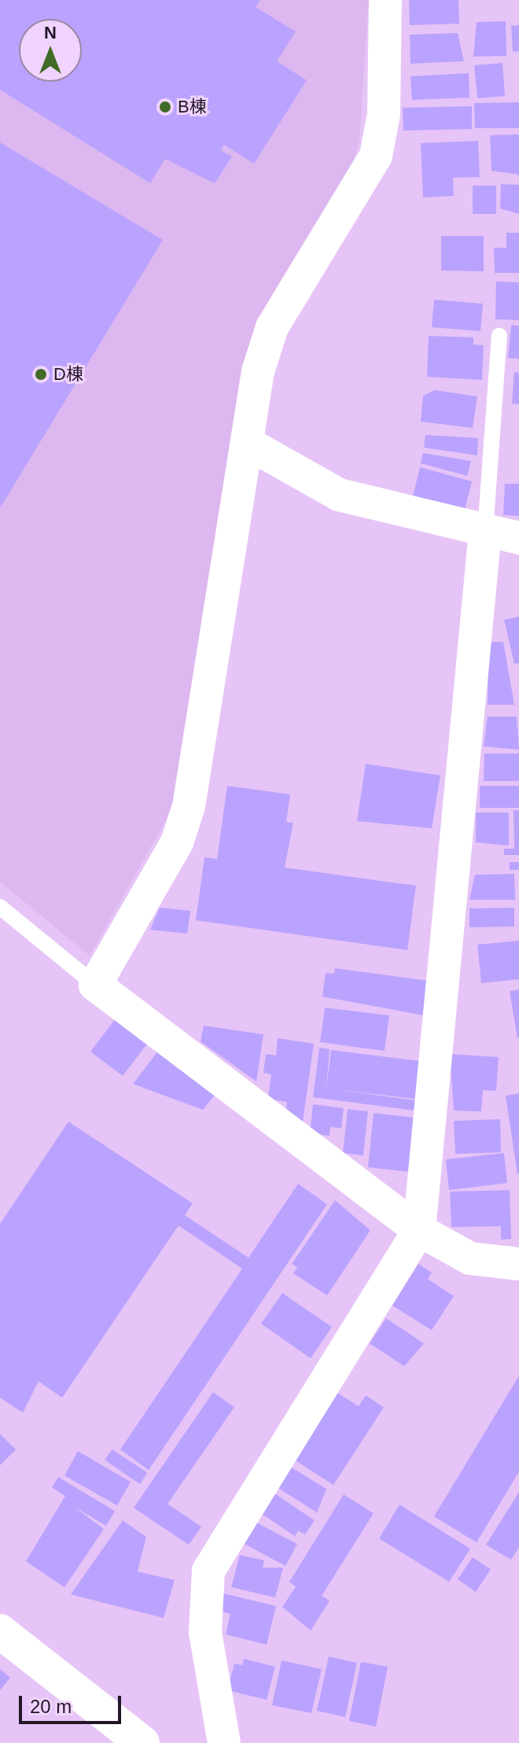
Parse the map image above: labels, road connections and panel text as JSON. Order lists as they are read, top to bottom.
{
  "places": ["B棟", "D棟"],
  "scale_bar": "20 m",
  "north": "top"
}
